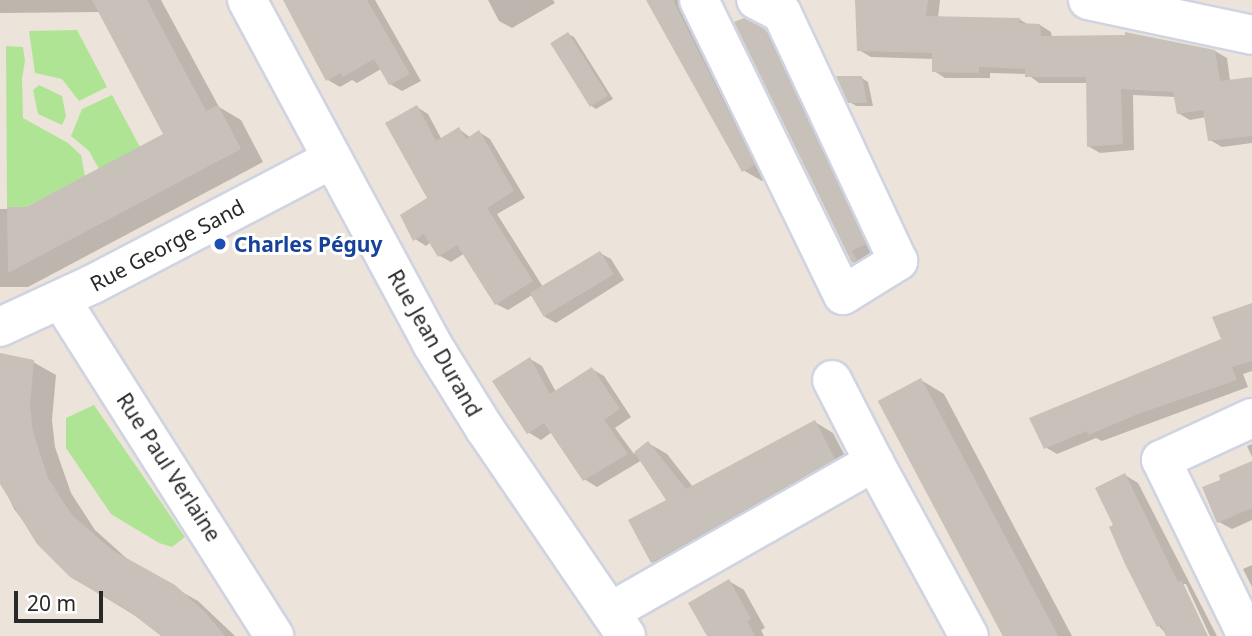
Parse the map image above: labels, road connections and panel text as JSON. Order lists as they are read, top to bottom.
{
  "streets": {
    "street": ["Rue George Sand", "Rue Jean Durand", "Rue Paul Verlaine"]
  },
  "crossings": [
    ["Rue George Sand", "Rue Jean Durand"],
    ["Rue George Sand", "Rue Paul Verlaine"]
  ],
  "places": ["Charles Péguy"],
  "scale_bar": "20 m"
}
